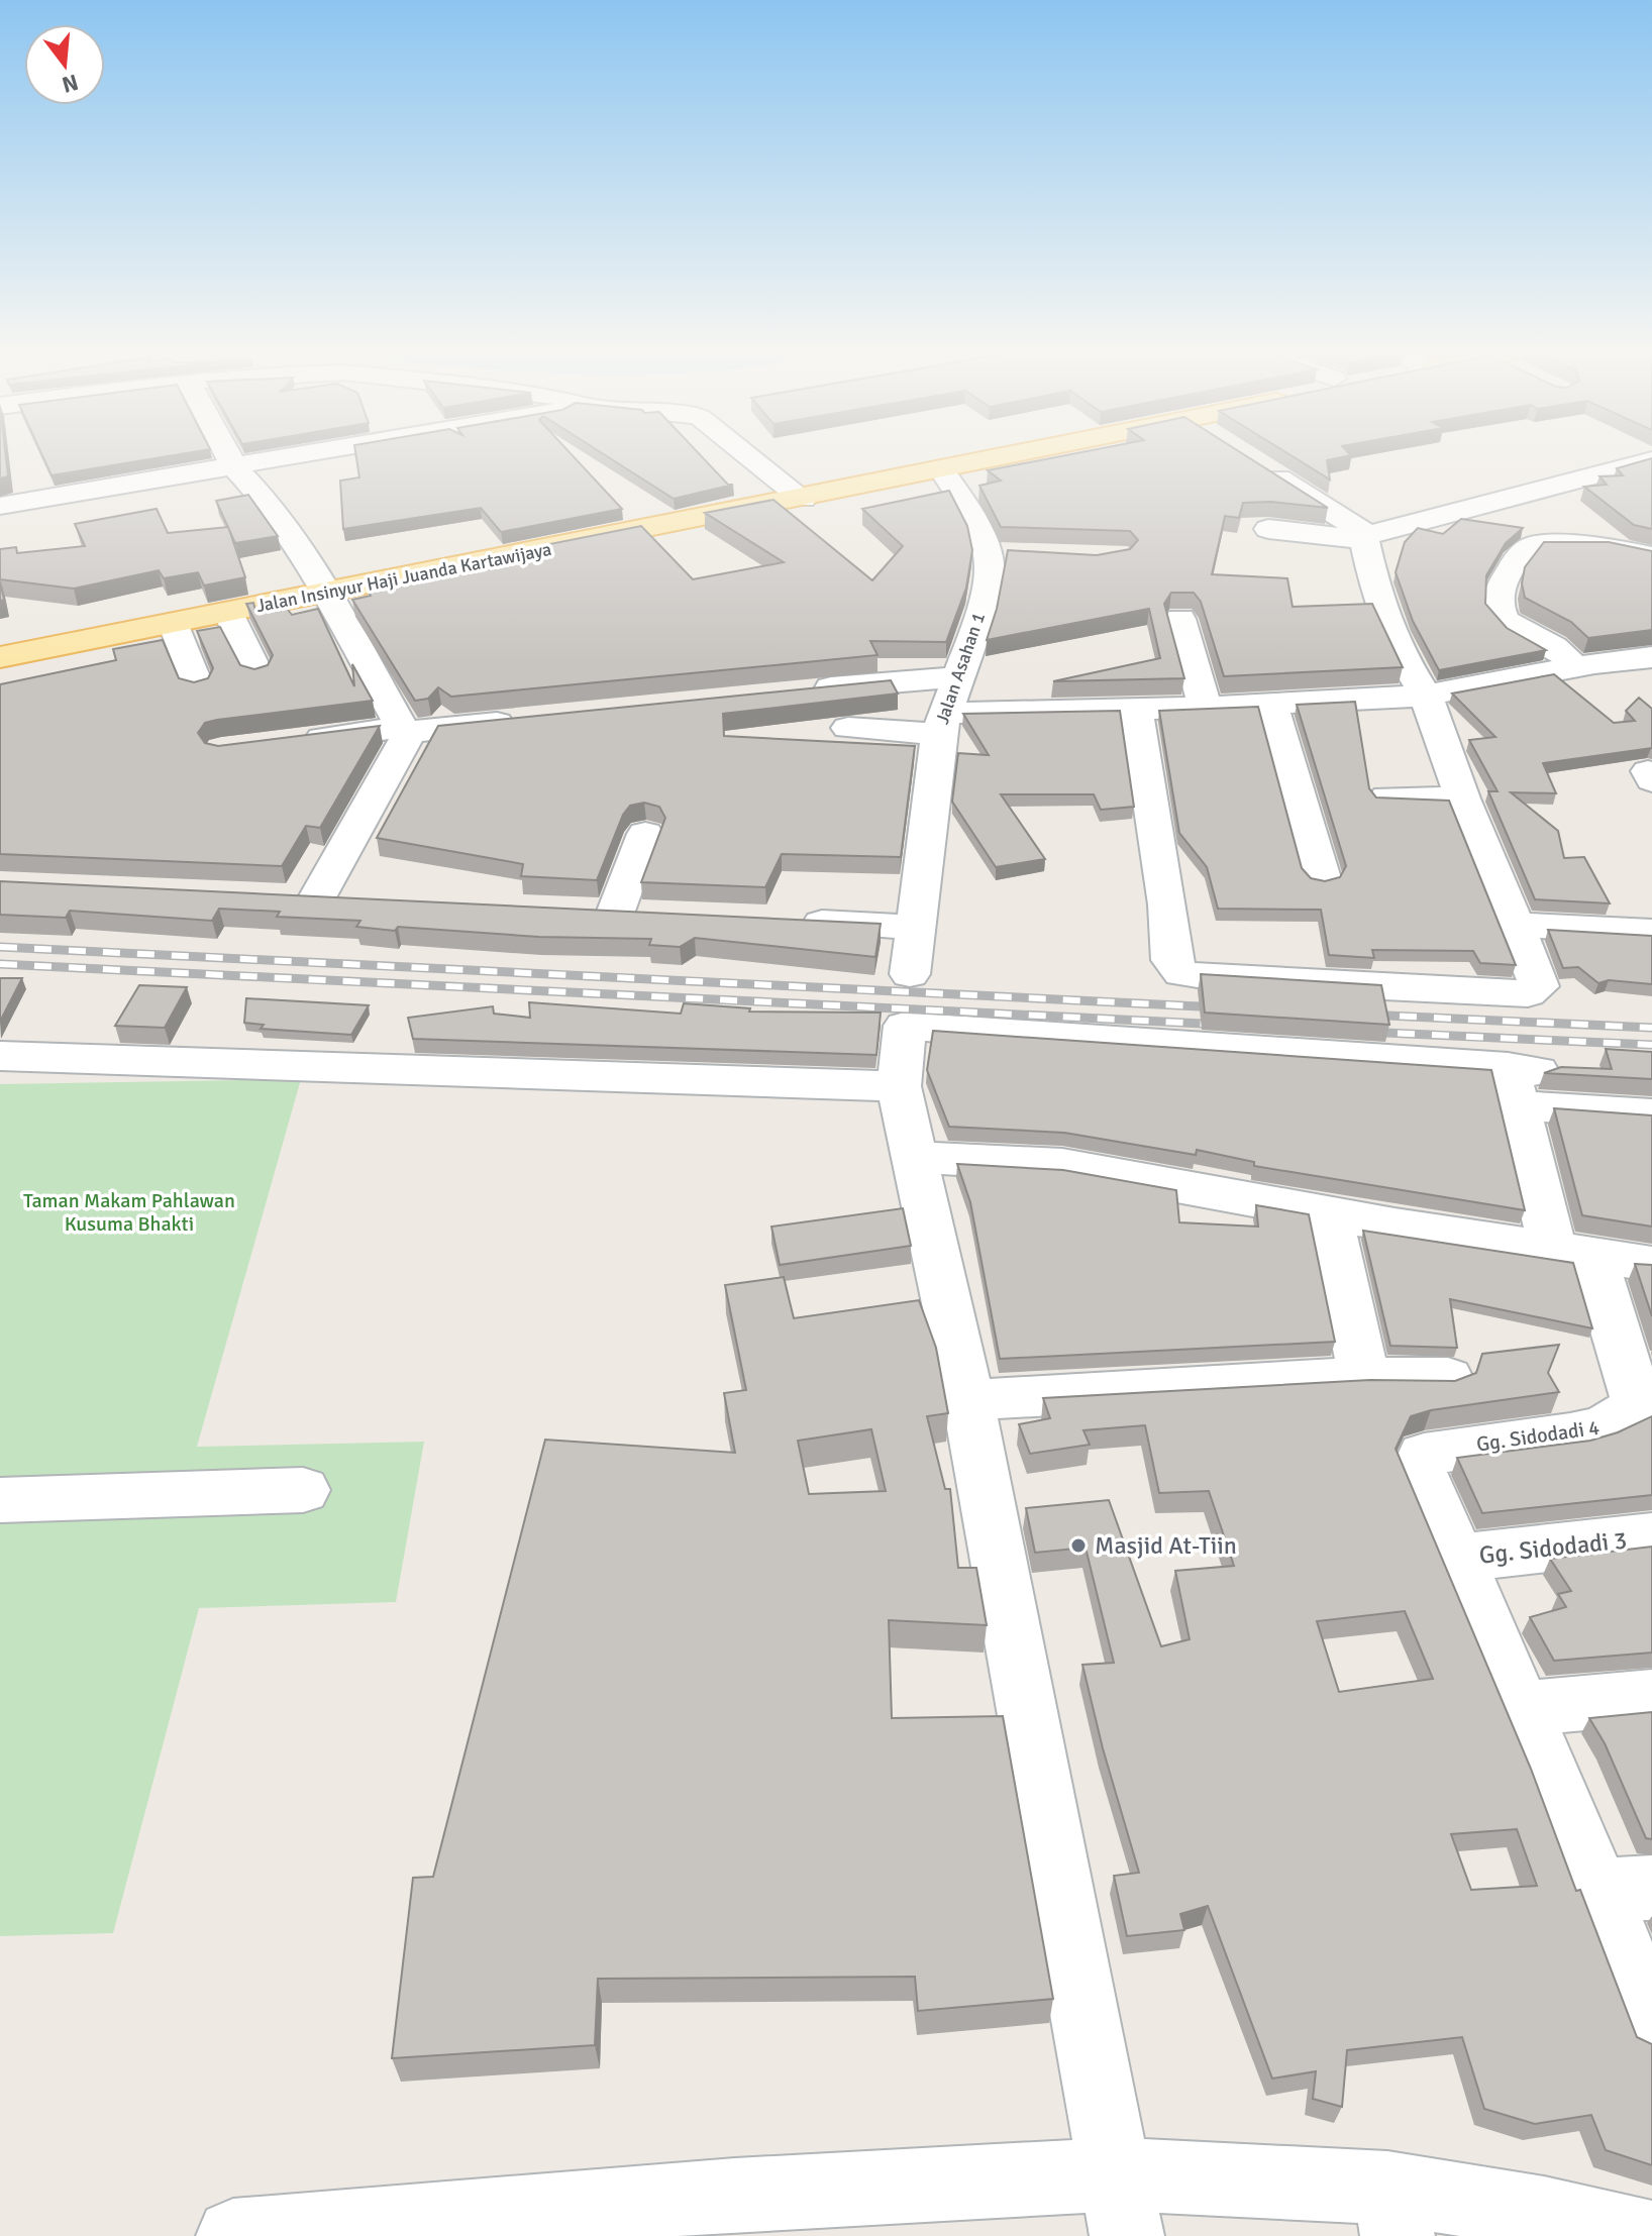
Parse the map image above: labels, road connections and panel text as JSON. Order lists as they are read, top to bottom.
{
  "streets": {
    "main road": ["Jalan Insinyur Haji Juanda Kartawijaya"],
    "street": ["Jalan Asahan 1", "Gg. Sidodadi 4", "Gg. Sidodadi 3"]
  },
  "crossings": [
    ["Jalan Insinyur Haji Juanda Kartawijaya", "Jalan Asahan 1"],
    ["Gg. Sidodadi 4", "Gg. Sidodadi 3"]
  ],
  "parks": ["Taman Makam Pahlawan Kusuma Bhakti"],
  "places": ["Masjid At-Tiin"],
  "north": "bottom"
}
